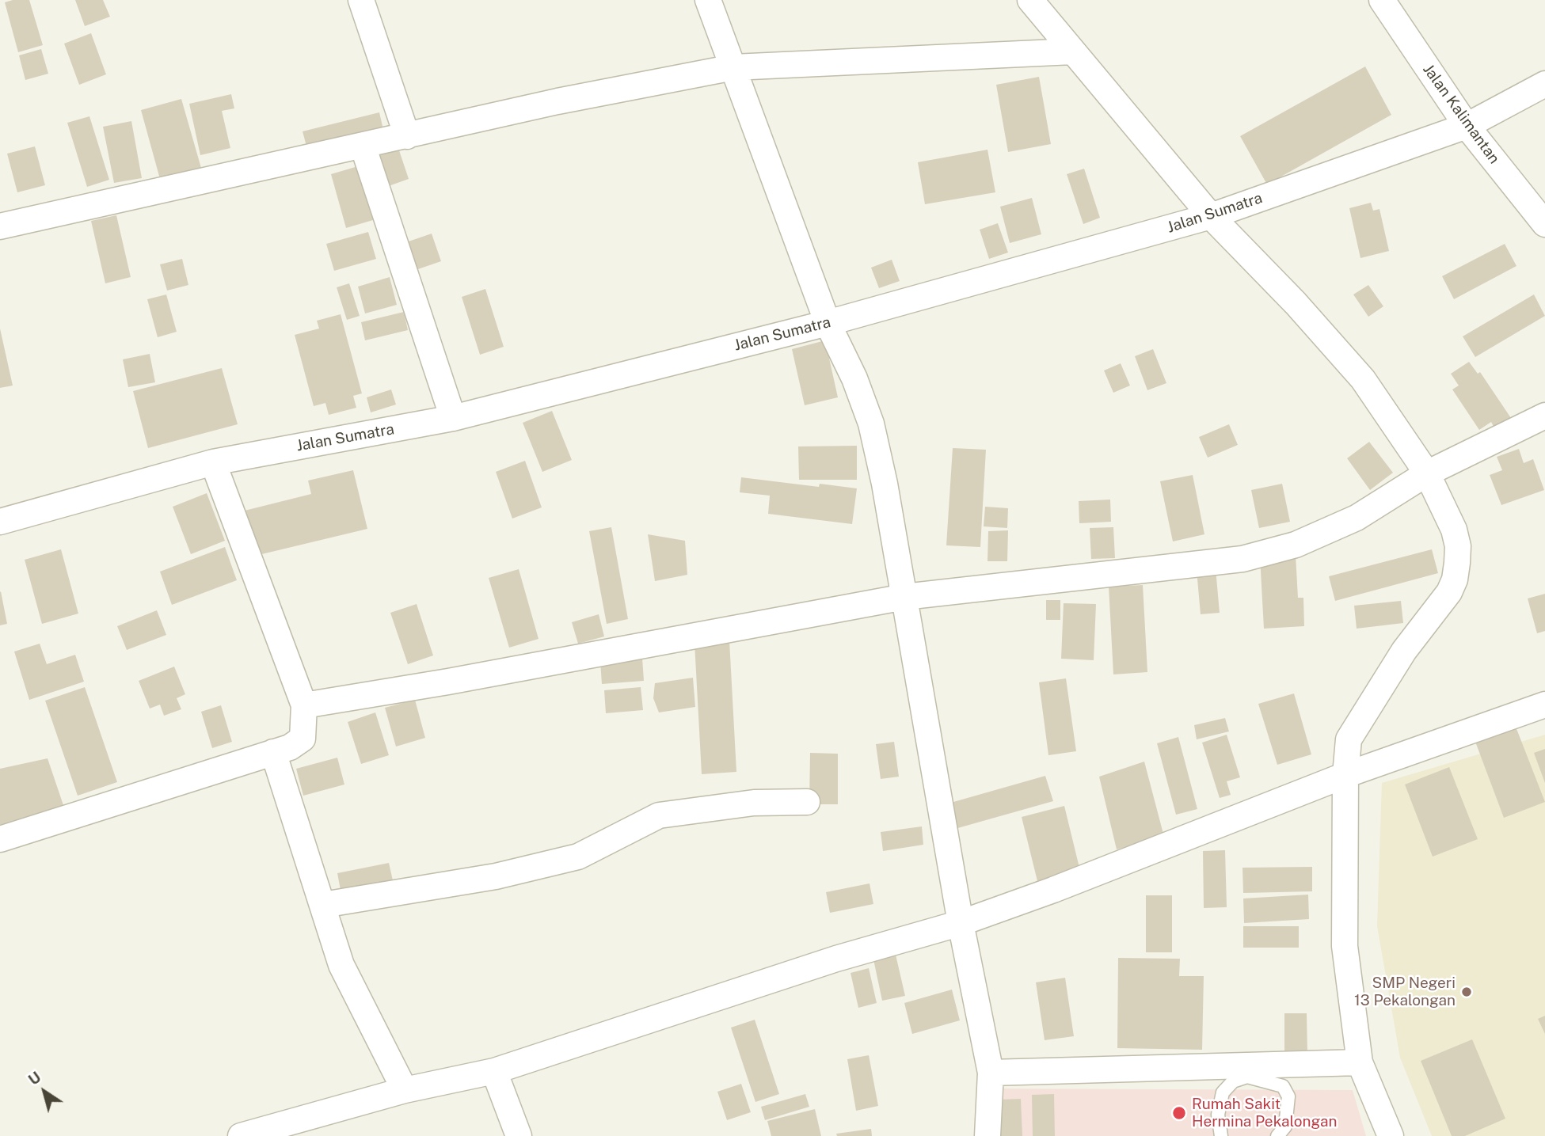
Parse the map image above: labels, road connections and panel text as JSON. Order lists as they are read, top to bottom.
{
  "streets": {
    "street": ["Jalan Kalimantan", "Jalan Sumatra"]
  },
  "crossings": [
    ["Jalan Kalimantan", "Jalan Sumatra"]
  ],
  "places": ["SMP Negeri 13 Pekalongan", "Rumah Sakit Hermina Pekalongan"],
  "north": "top left"
}
